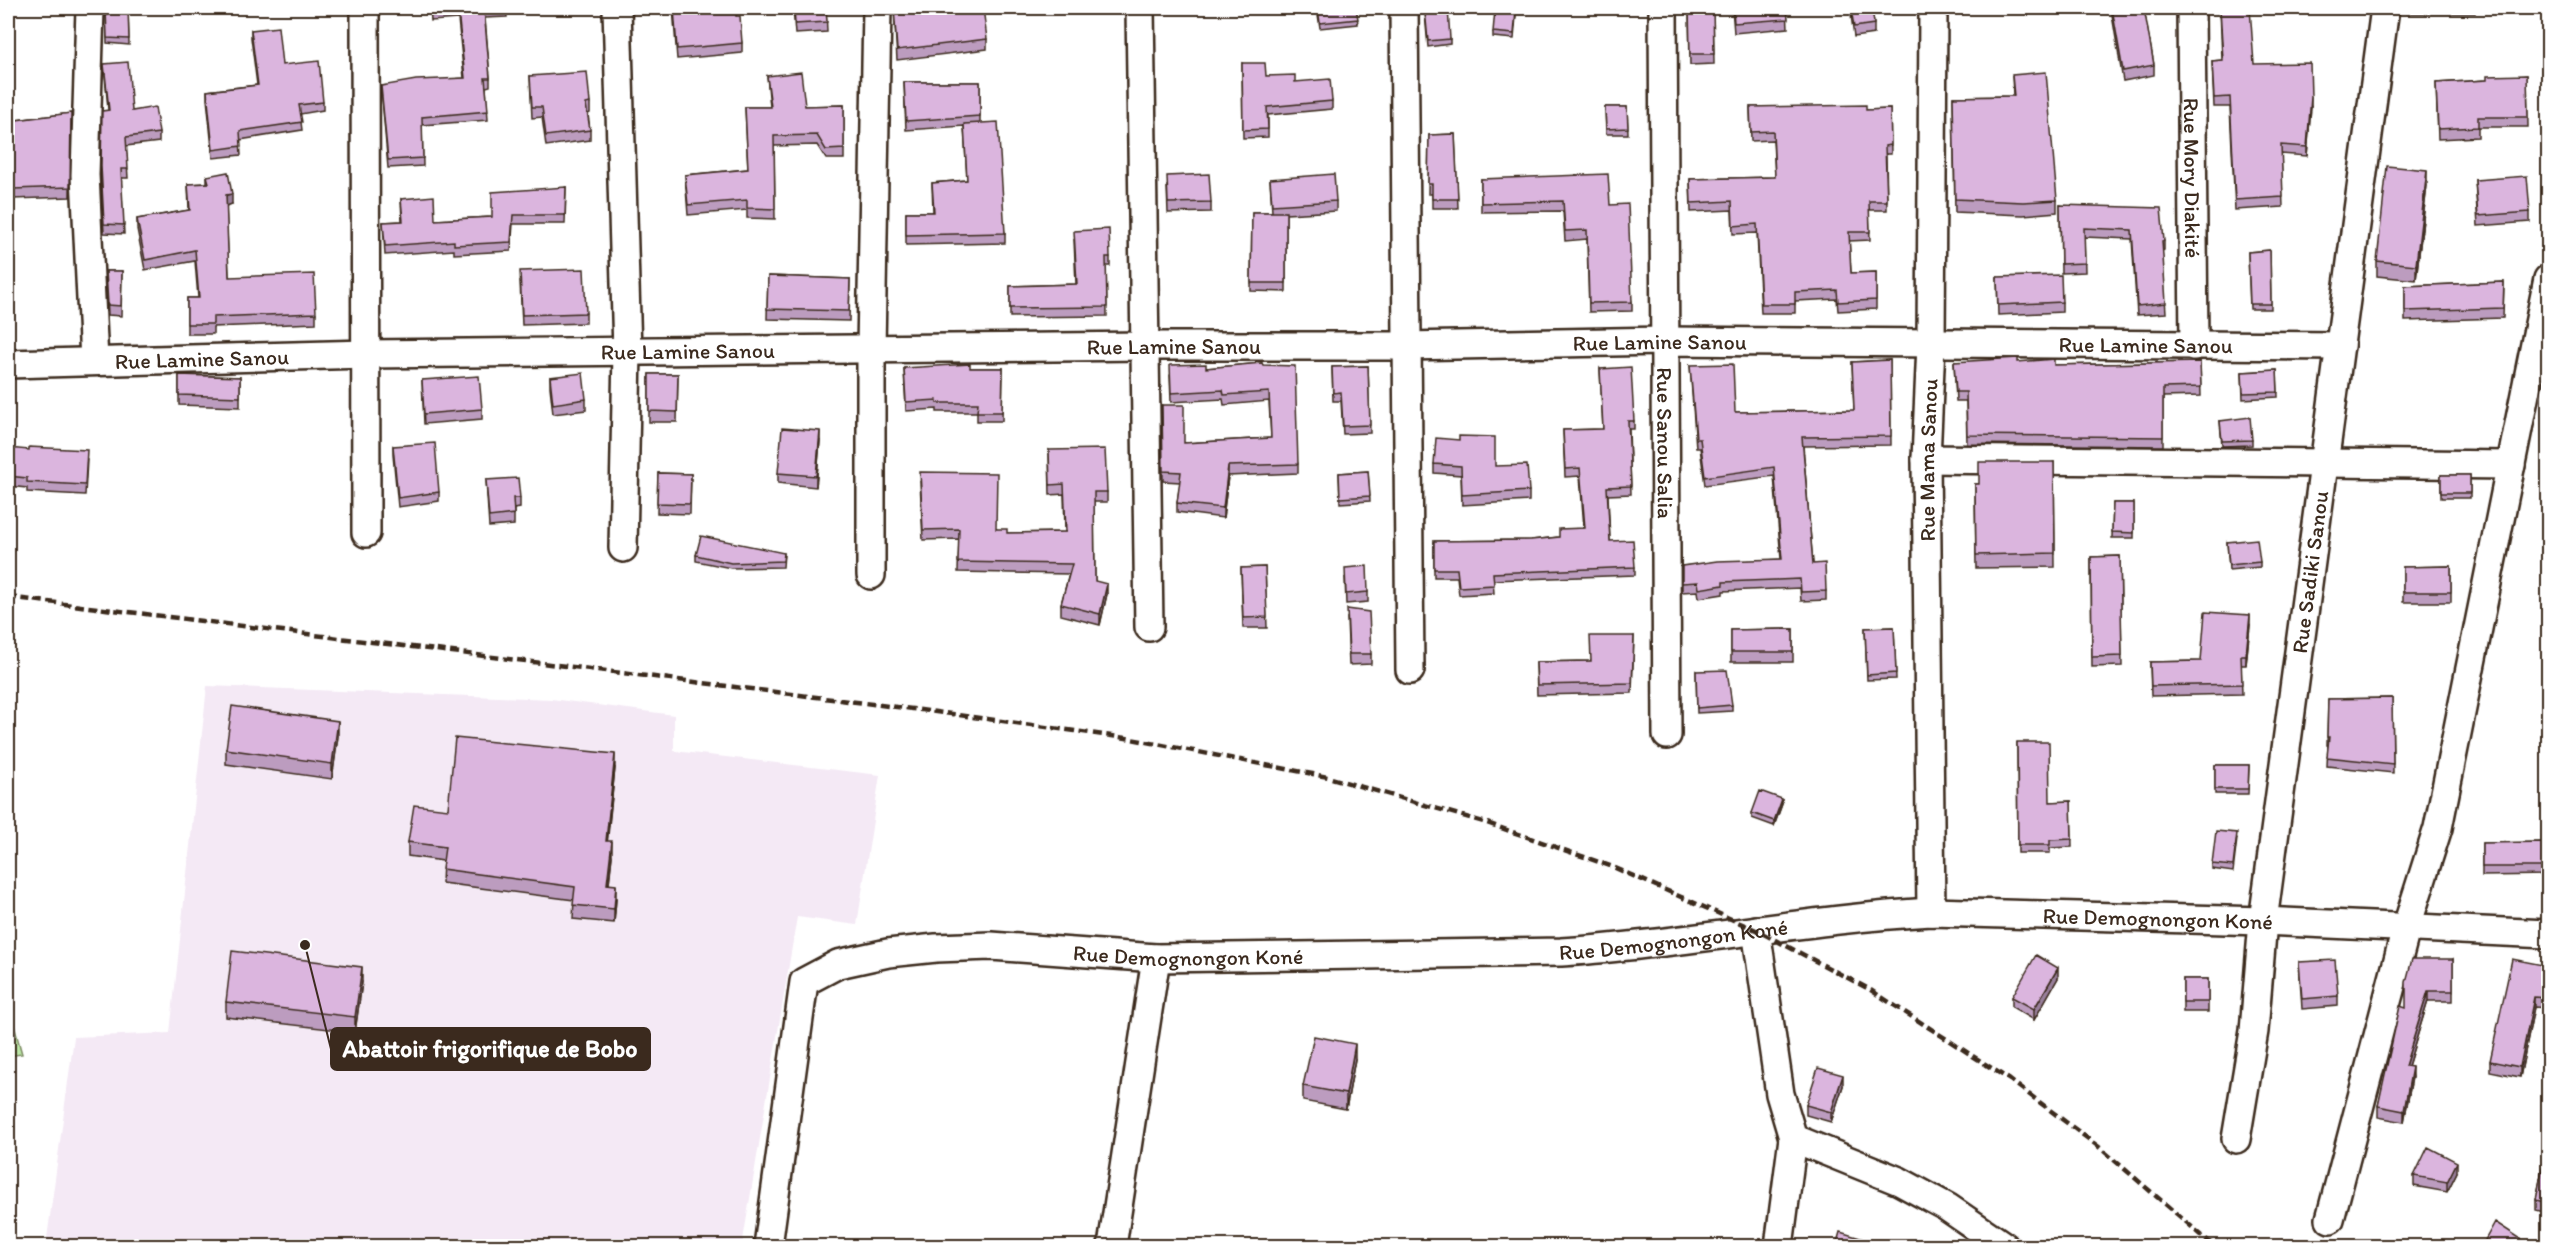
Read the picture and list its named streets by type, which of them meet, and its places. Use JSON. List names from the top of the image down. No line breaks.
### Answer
{"streets":{"street":["Rue Mory Diakité","Rue Lamine Sanou","Rue Sanou Salia","Rue Mama Sanou","Rue Sadiki Sanou","Rue Demognongon Koné"]},"crossings":[["Rue Mory Diakité","Rue Lamine Sanou"],["Rue Lamine Sanou","Rue Sanou Salia"],["Rue Lamine Sanou","Rue Mama Sanou"],["Rue Lamine Sanou","Rue Sadiki Sanou"],["Rue Mama Sanou","Rue Demognongon Koné"],["Rue Sadiki Sanou","Rue Demognongon Koné"]],"places":["Abattoir frigorifique de Bobo"]}
